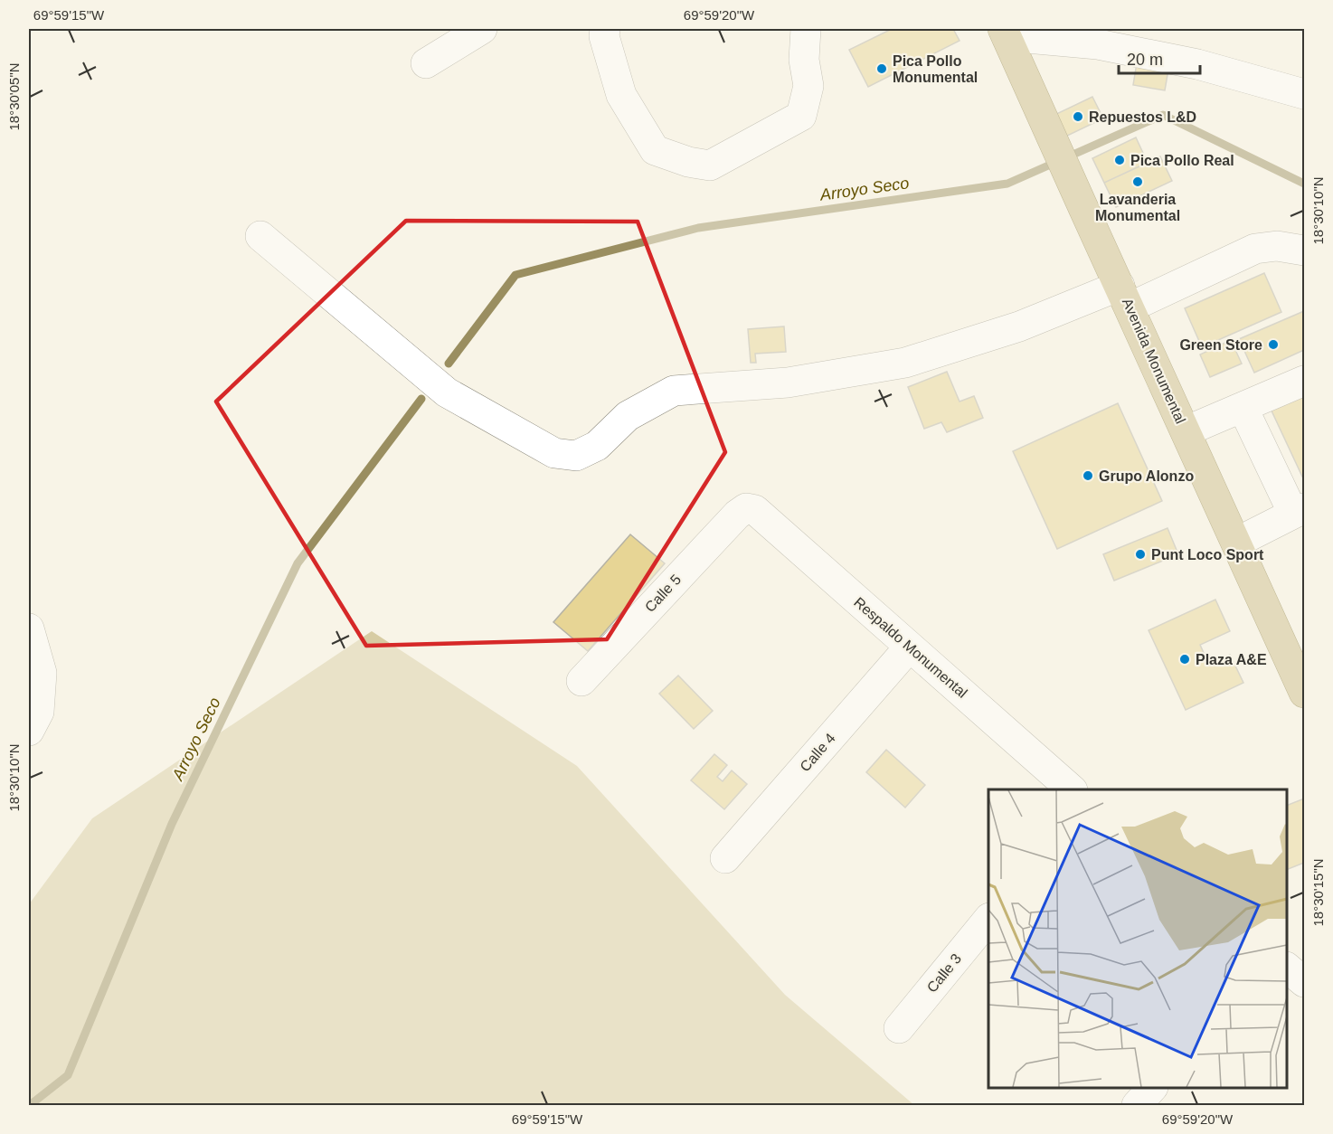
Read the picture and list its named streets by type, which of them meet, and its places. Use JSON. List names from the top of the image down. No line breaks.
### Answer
{"streets":{"main road":["Avenida Monumental"],"street":["Calle 5","Respaldo Monumental","Calle 4","Calle 3"]},"crossings":[["Calle 5","Respaldo Monumental"],["Respaldo Monumental","Calle 4"]],"water":["Arroyo Seco"],"places":["Pica Pollo Monumental","Repuestos L&D","Pica Pollo Real","Lavanderia Monumental","Green Store","Grupo Alonzo","Punt Loco Sport","Plaza A&E"],"scale_bar":"20 m","coordinates":["69°59'15\"W","69°59'20\"W","18°30'05\"N","18°30'10\"N","18°30'15\"N"]}
